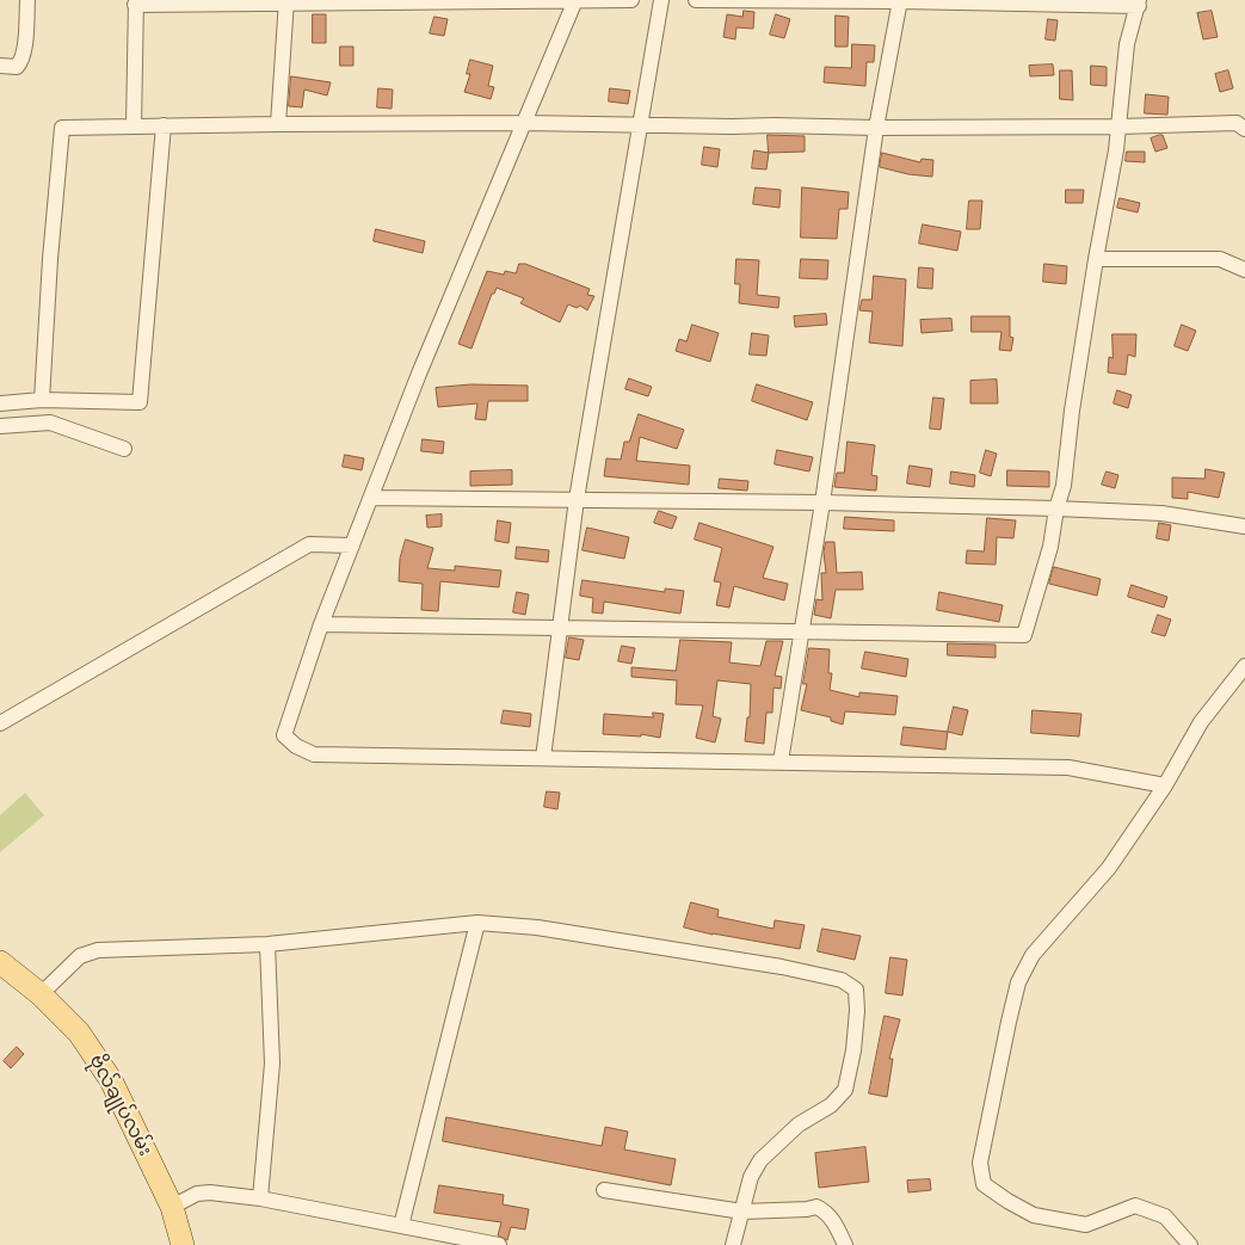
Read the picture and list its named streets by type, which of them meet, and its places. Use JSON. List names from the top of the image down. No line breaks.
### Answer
{"streets":{"main road":["ဗိုလ်ချုပ်လမ်း"]}}
